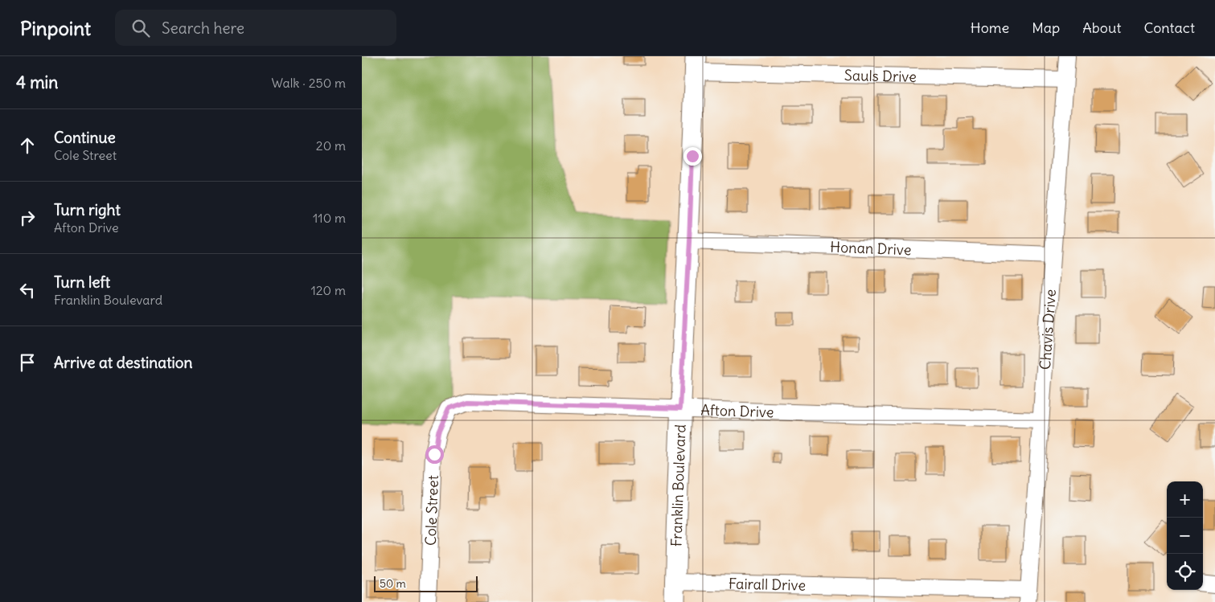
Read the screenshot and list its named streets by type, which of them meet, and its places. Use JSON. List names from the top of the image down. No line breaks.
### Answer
{"streets":{"street":["Sauls Drive","Honan Drive","Chavis Drive","Afton Drive","Franklin Boulevard","Cole Street","Fairall Drive"]},"crossings":[["Sauls Drive","Chavis Drive"],["Sauls Drive","Franklin Boulevard"],["Honan Drive","Chavis Drive"],["Honan Drive","Franklin Boulevard"],["Chavis Drive","Afton Drive"],["Chavis Drive","Fairall Drive"],["Afton Drive","Franklin Boulevard"],["Afton Drive","Cole Street"],["Franklin Boulevard","Fairall Drive"]],"scale_bar":"50 m","page":{"header":"Pinpoint","search":"Search here","nav":["Home","Map","About","Contact"],"heading":["4 min","Walk · 250 m"],"list":[["Continue","Cole Street","20 m"],["Turn right","Afton Drive","110 m"],["Turn left","Franklin Boulevard","120 m"],"Arrive at destination"],"map_buttons":["+","−"],"scale":"50 m"}}
